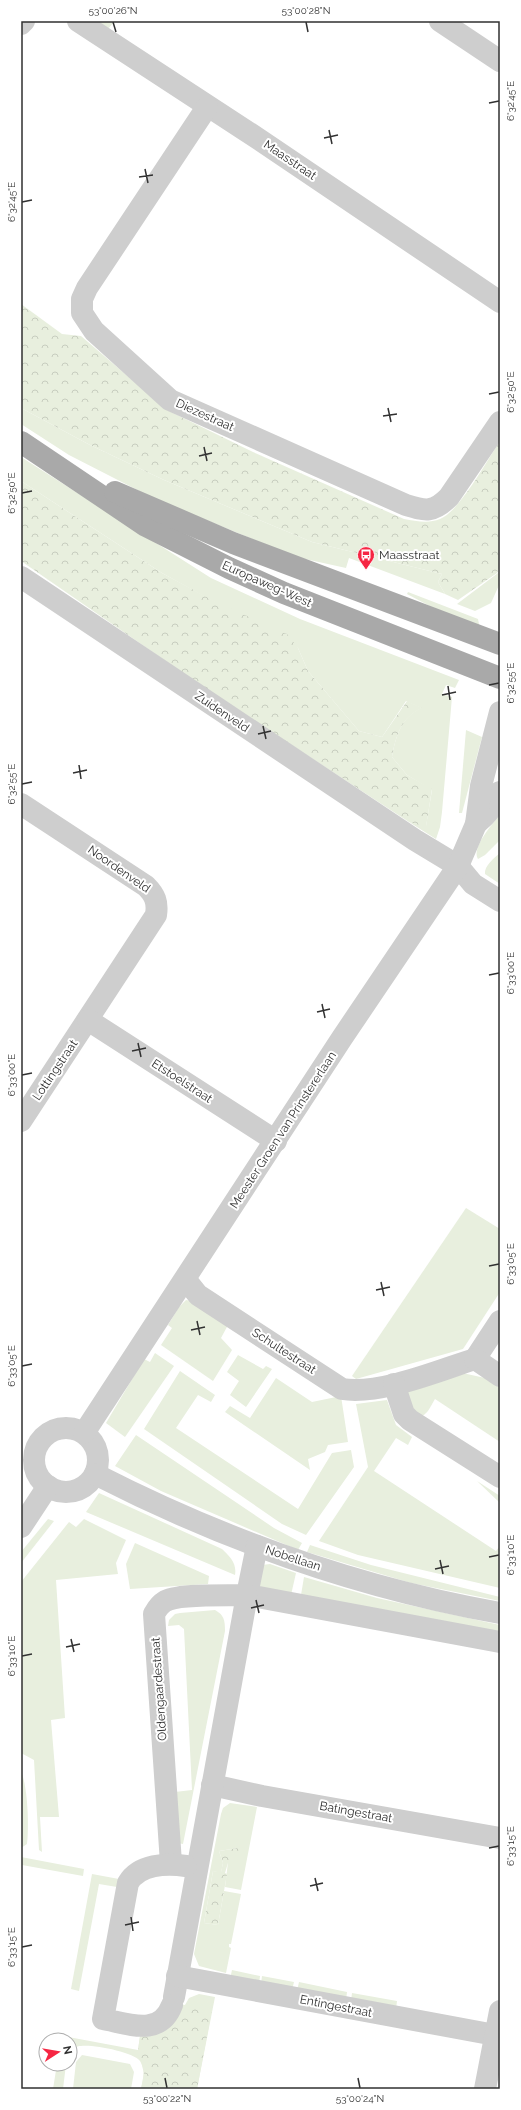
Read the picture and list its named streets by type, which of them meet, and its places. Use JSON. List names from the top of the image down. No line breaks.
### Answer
{"streets":{"main road":["Europaweg-West"],"street":["Maasstraat","Diezestraat","Zuidenveld","Noordenveld","Lottingstraat","Etstoelstraat","Meester Groen van Prinstererlaan","Schultestraat","Nobellaan","Oldengaardestraat","Batingestraat","Entingestraat"]},"crossings":[["Maasstraat","Diezestraat"],["Zuidenveld","Meester Groen van Prinstererlaan"],["Noordenveld","Lottingstraat"],["Noordenveld","Etstoelstraat"],["Lottingstraat","Etstoelstraat"],["Etstoelstraat","Meester Groen van Prinstererlaan"],["Meester Groen van Prinstererlaan","Schultestraat"],["Meester Groen van Prinstererlaan","Nobellaan"]],"places":{"bus stop":["Maasstraat"]},"north":"right","coordinates":["53°00'26\"N","53°00'28\"N","6°32'45\"E","6°32'50\"E","6°32'55\"E","6°33'00\"E","6°33'05\"E","6°33'10\"E","6°33'15\"E","53°00'22\"N","53°00'24\"N"]}
